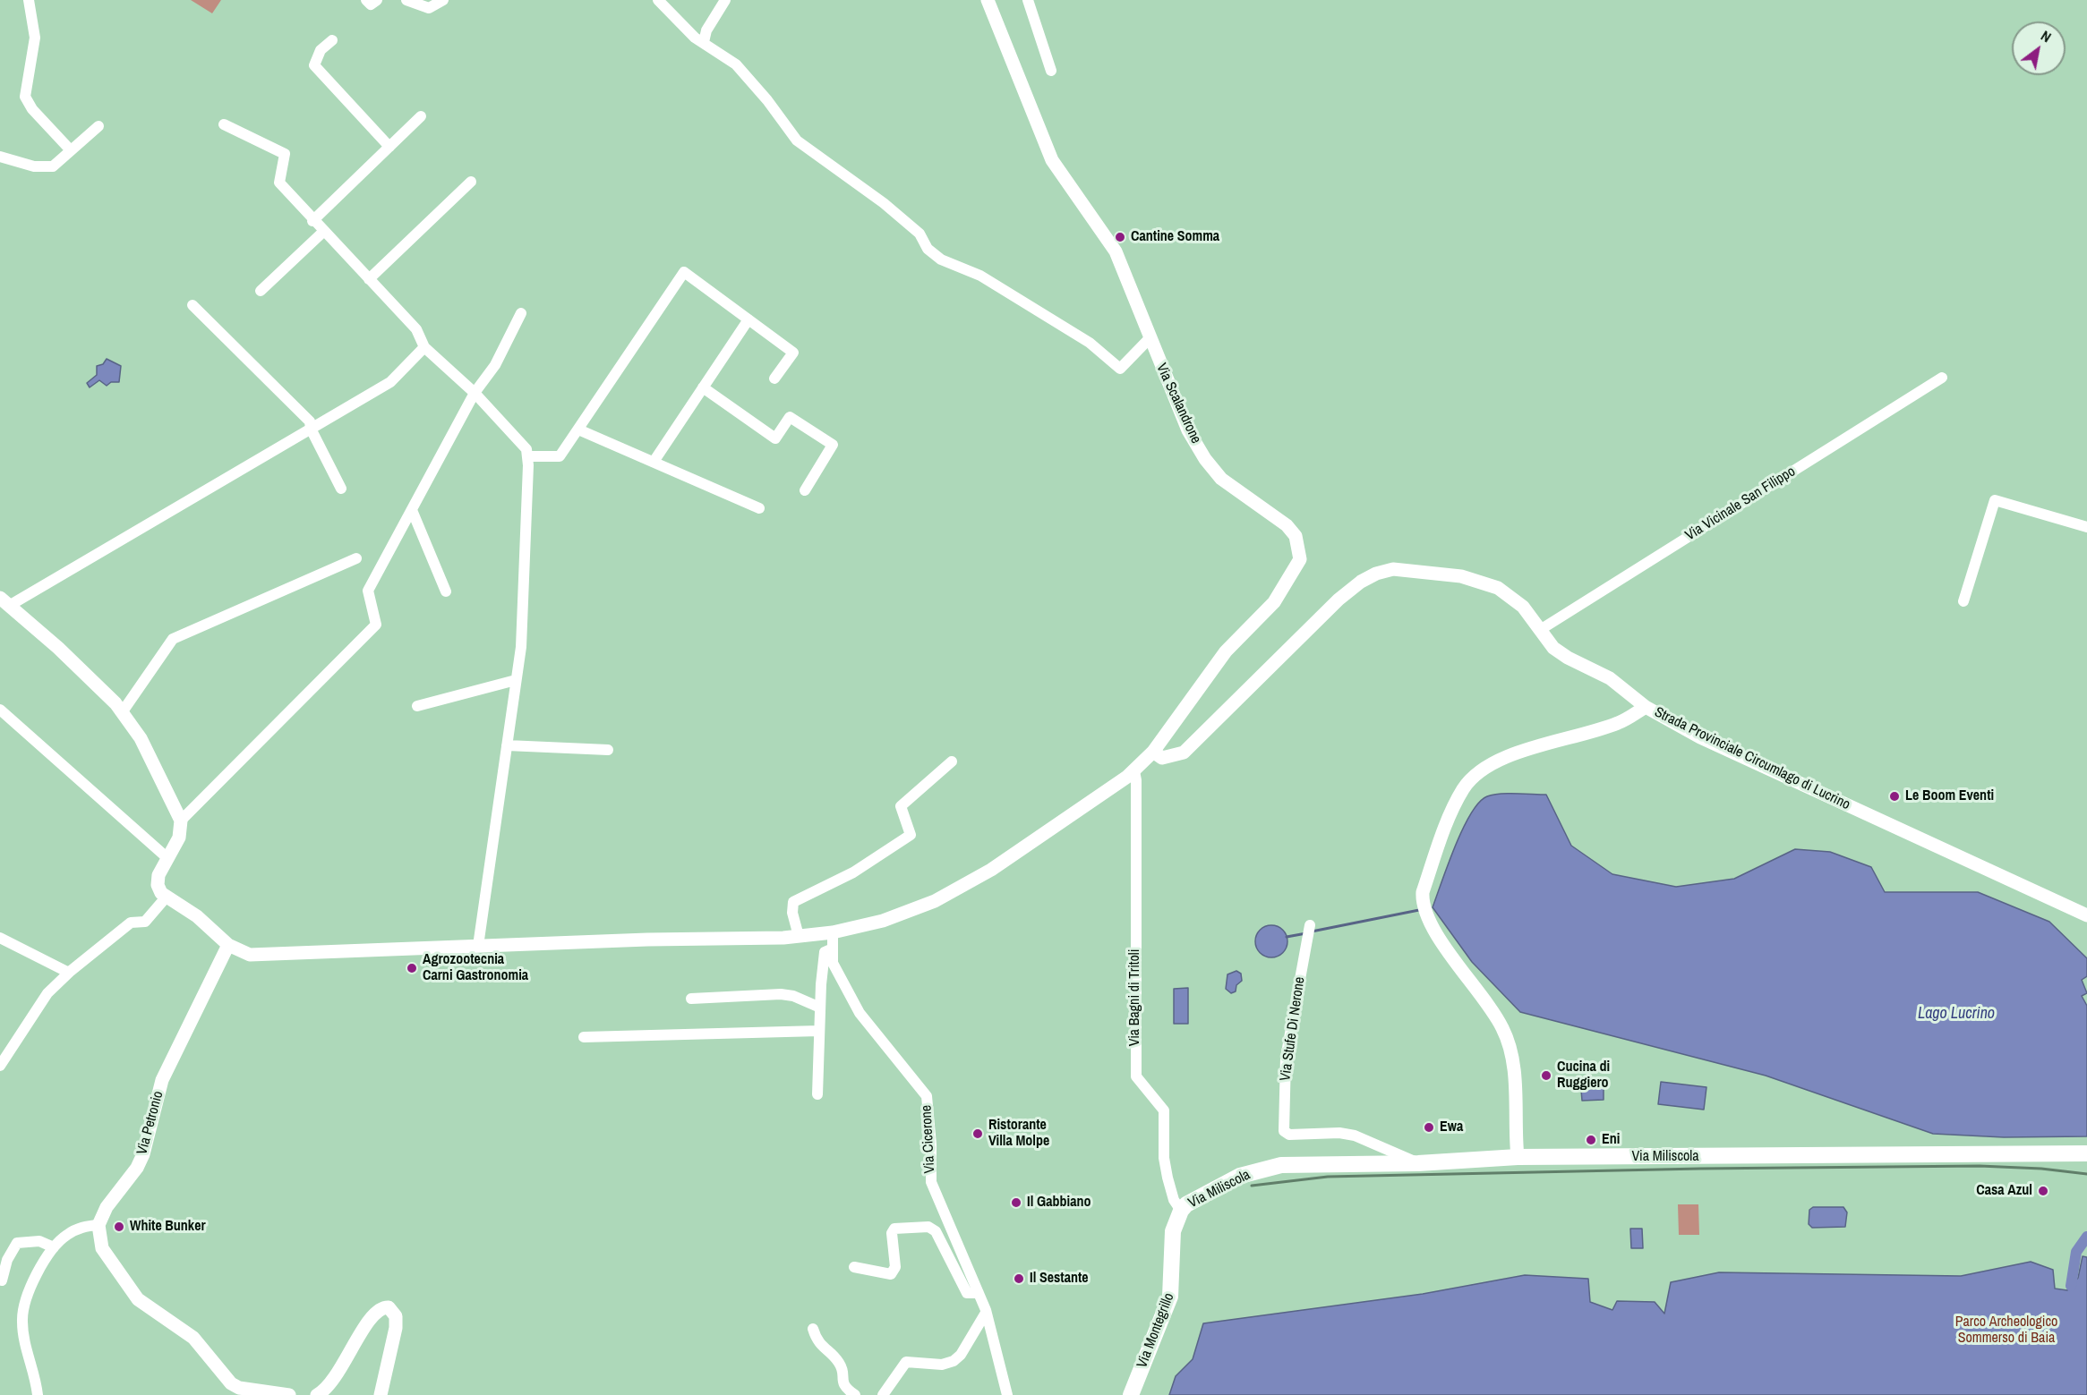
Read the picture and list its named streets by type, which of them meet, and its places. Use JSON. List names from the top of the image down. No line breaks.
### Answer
{"streets":{"main road":["Via Miliscola","Via Montegrillo"],"street":["Via Scalandrone","Via Vicinale San Filippo","Strada Provinciale Circumlago di Lucrino","Via Bagni di Tritoli","Via Stufe Di Nerone","Via Petronio","Via Cicerone"]},"crossings":[["Strada Provinciale Circumlago di Lucrino","Via Miliscola"],["Via Bagni di Tritoli","Via Miliscola"],["Via Stufe Di Nerone","Via Miliscola"],["Via Miliscola","Via Montegrillo"]],"water":["Lago Lucrino"],"parks":["Parco Archeologico Sommerso di Baia"],"places":["Cantine Somma","Le Boom Eventi","Agrozootecnia Carni Gastronomia","Cucina di Ruggiero","Ewa","Ristorante Villa Molpe","Eni","Casa Azul","Il Gabbiano","White Bunker","Il Sestante"],"north":"top right"}
